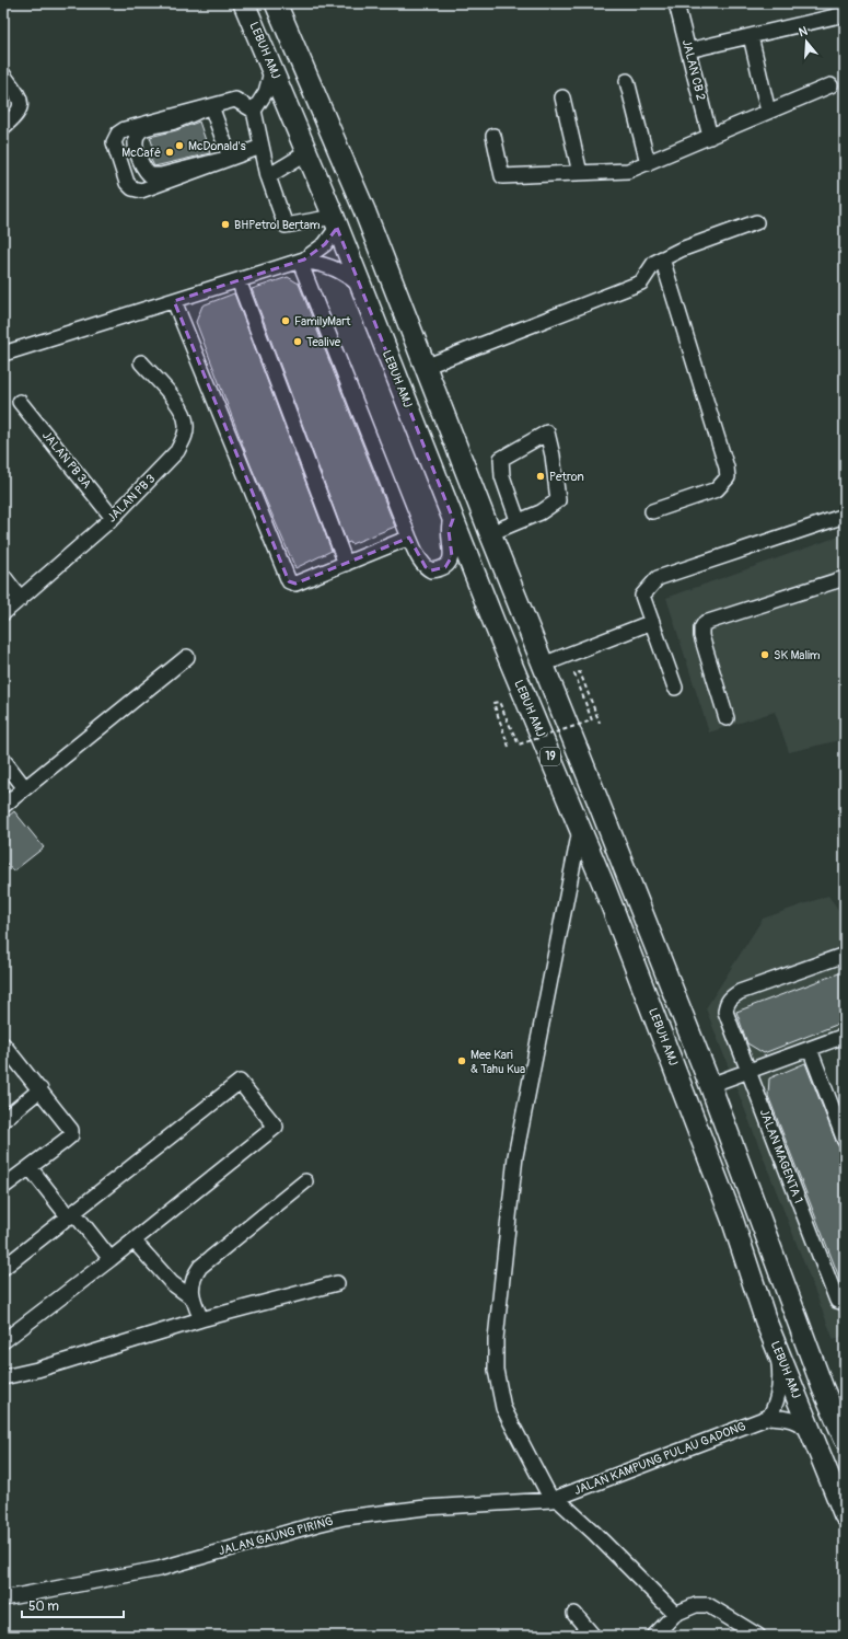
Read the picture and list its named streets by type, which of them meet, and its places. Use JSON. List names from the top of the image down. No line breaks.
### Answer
{"streets":{"highway":["LEBUH AMJ","19"],"street":["JALAN CB 2","JALAN PB 3A","JALAN PB 3","JALAN MAGENTA 1","JALAN KAMPUNG PULAU GADONG","JALAN GAUNG PIRING"]},"crossings":[["JALAN PB 3A","JALAN PB 3"],["JALAN KAMPUNG PULAU GADONG","JALAN GAUNG PIRING"]],"places":["McDonald's","McCafé","BHPetrol Bertam","FamilyMart","Tealive","Petron","SK Malim","Mee Kari & Tahu Kua"],"scale_bar":"50 m","north":"top"}
